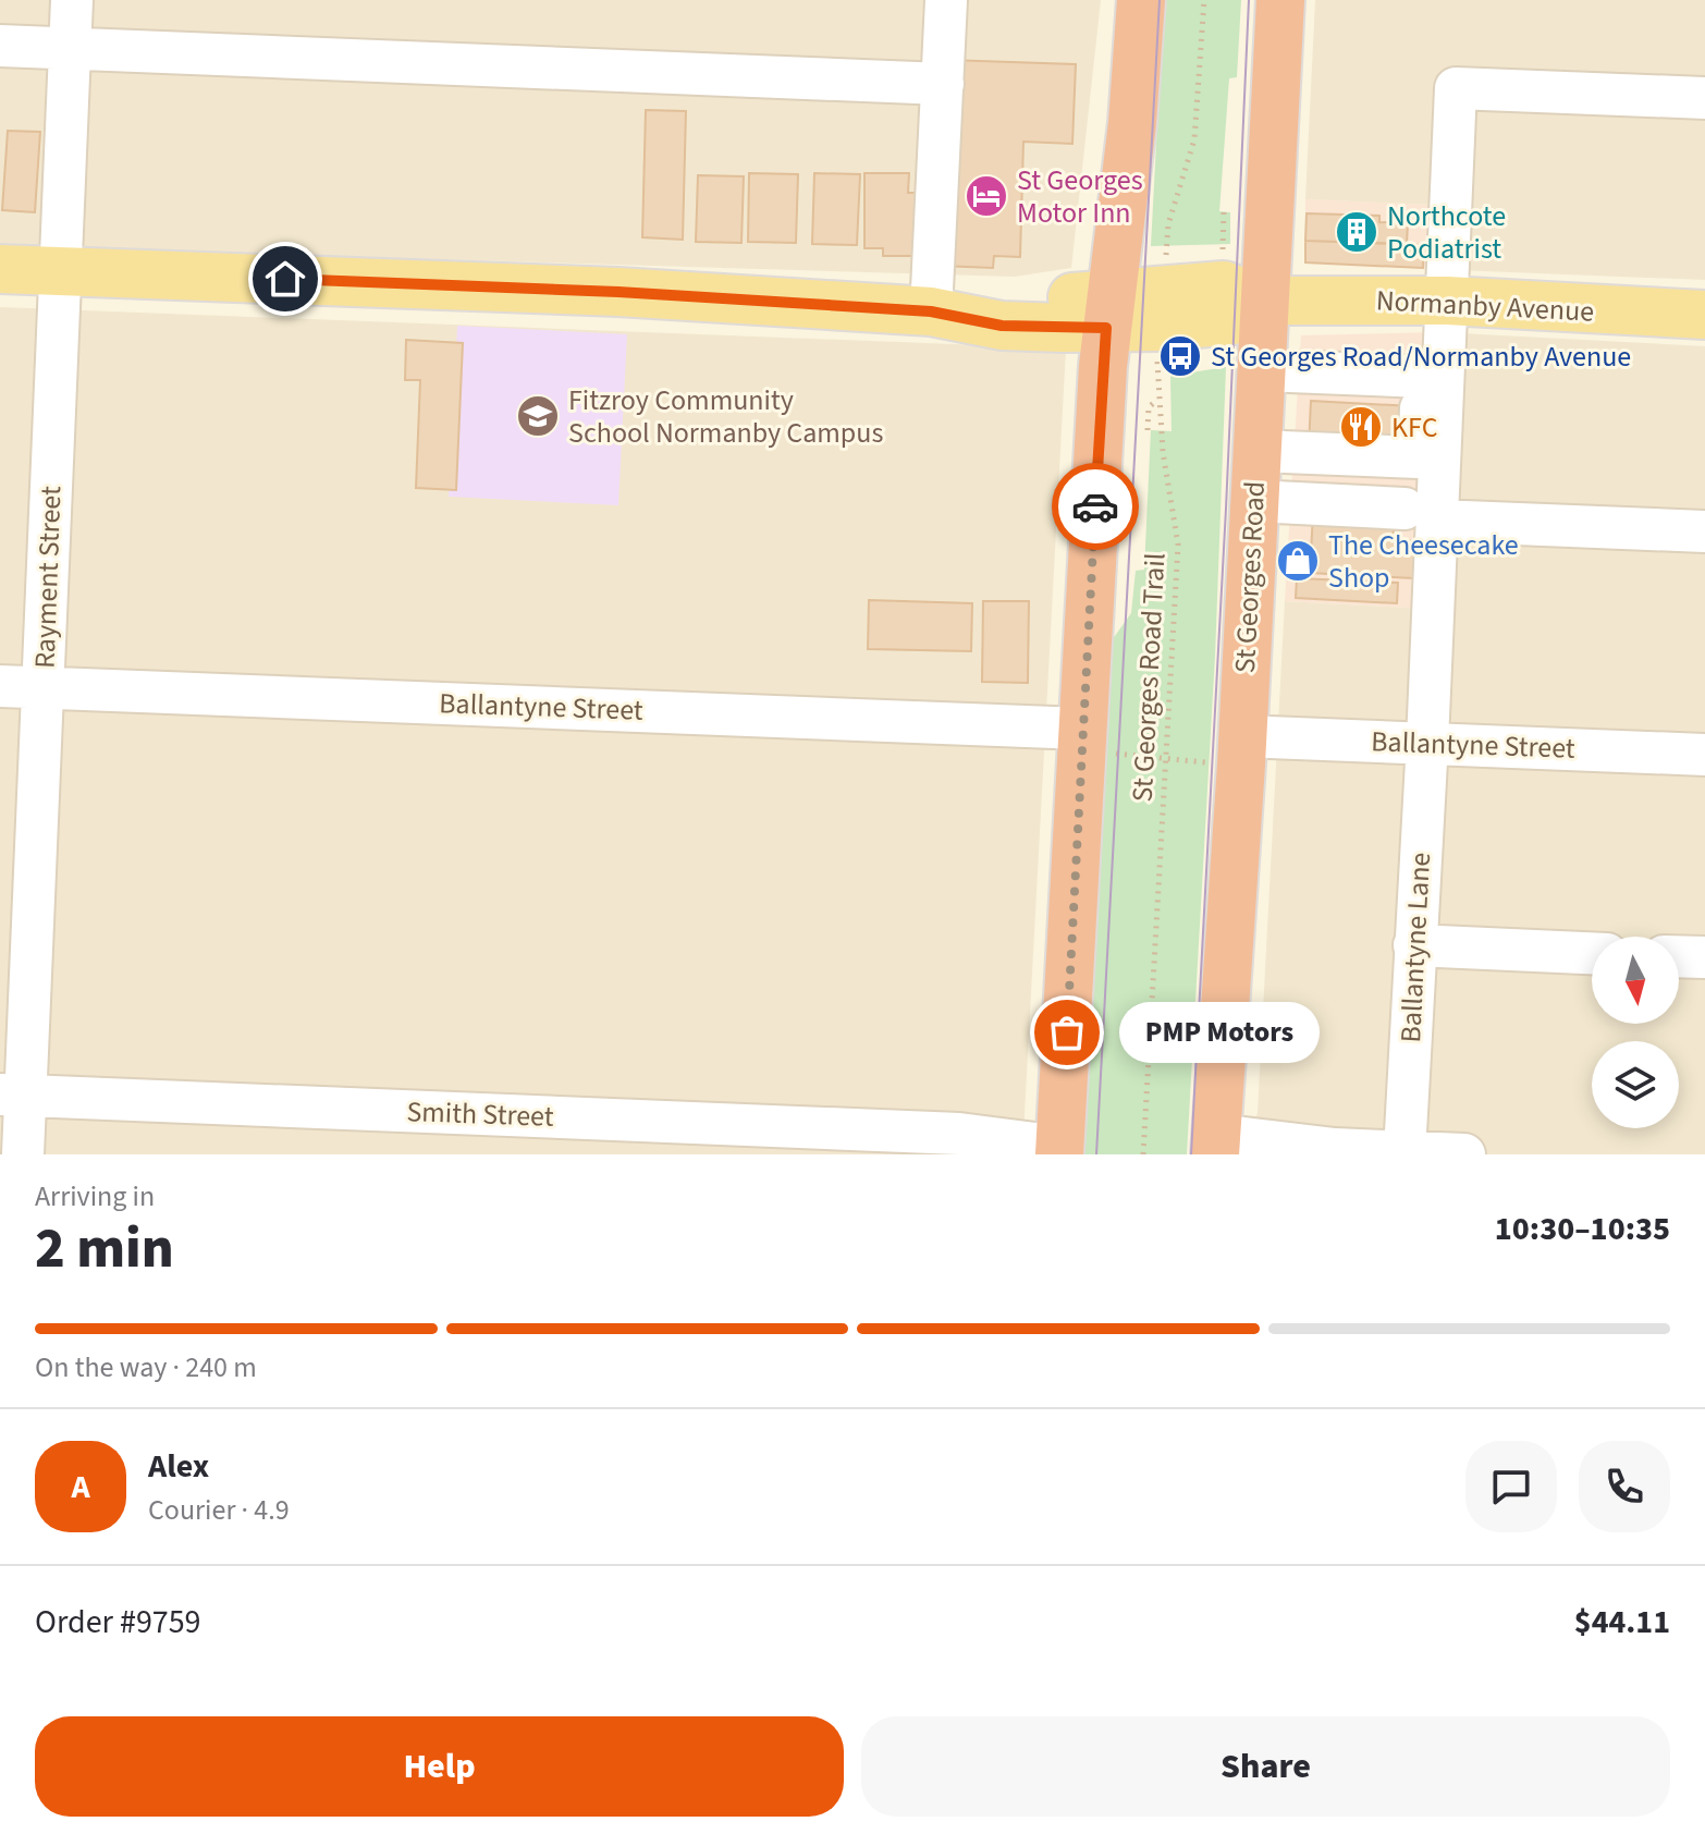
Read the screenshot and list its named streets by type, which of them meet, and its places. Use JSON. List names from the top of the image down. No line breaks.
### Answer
{"streets":{"highway":["St Georges Road"],"main road":["Normanby Avenue"],"street":["Rayment Street","Ballantyne Street","Ballantyne Lane","Smith Street"],"path":["St Georges Road Trail"]},"crossings":[["Normanby Avenue","Rayment Street"],["Normanby Avenue","St Georges Road"],["Normanby Avenue","St Georges Road Trail"],["Normanby Avenue","Ballantyne Lane"],["Rayment Street","Ballantyne Street"],["Rayment Street","Smith Street"],["St Georges Road","Ballantyne Street"],["Ballantyne Street","Ballantyne Lane"]],"places":{"hotel":["St Georges Motor Inn"],"building":["Northcote Podiatrist"],"bus stop":["St Georges Road/Normanby Avenue"],"school or university":["Fitzroy Community School Normanby Campus"],"restaurant":["KFC"],"shop":["The Cheesecake Shop"],"other":["PMP Motors"]},"north":"bottom","page":{"bubble":"PMP Motors","heading":["2 min","Arriving in","10:30–10:35"],"panel":["Alex","Courier · 4.9","Order #9759","$44.11"],"bar":"On the way · 240 m","round":"A","buttons":["Help","Share"]}}
